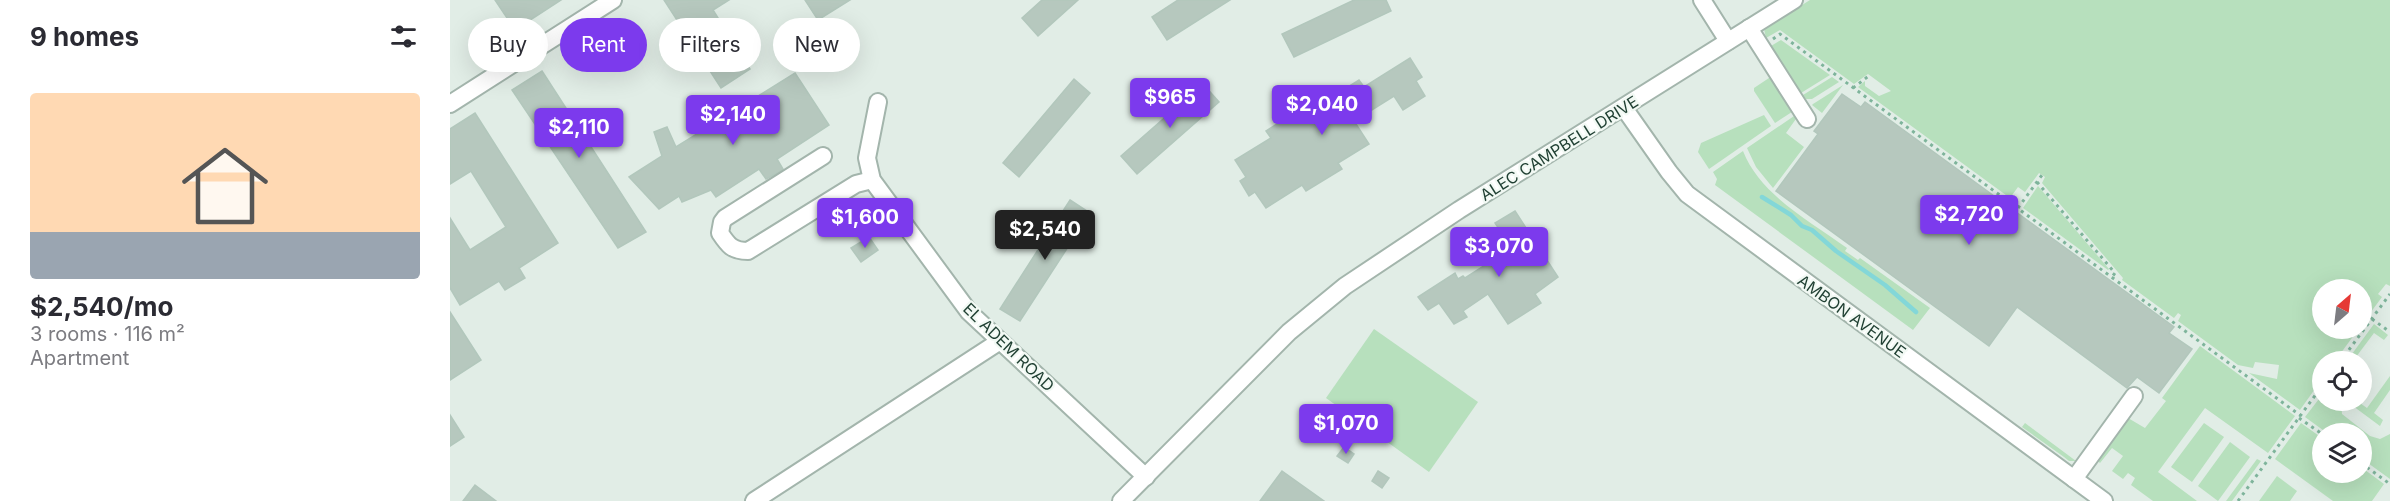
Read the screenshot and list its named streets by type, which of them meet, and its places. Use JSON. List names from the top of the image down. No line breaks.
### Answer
{"streets":{"street":["ALEC CAMPBELL DRIVE","AMBON AVENUE","EL ADEM ROAD"]},"crossings":[["ALEC CAMPBELL DRIVE","AMBON AVENUE"],["ALEC CAMPBELL DRIVE","EL ADEM ROAD"]],"north":"top right","page":{"heading":"9 homes","chip":["Buy","Rent","Filters","New"],"list":[{"name":"$2,540/mo","note":"3 rooms · 116 m² · Apartment"}],"price":["$965","$2,040","$2,140","$2,110","$2,720","$1,600","$2,540","$3,070","$1,070"]}}
